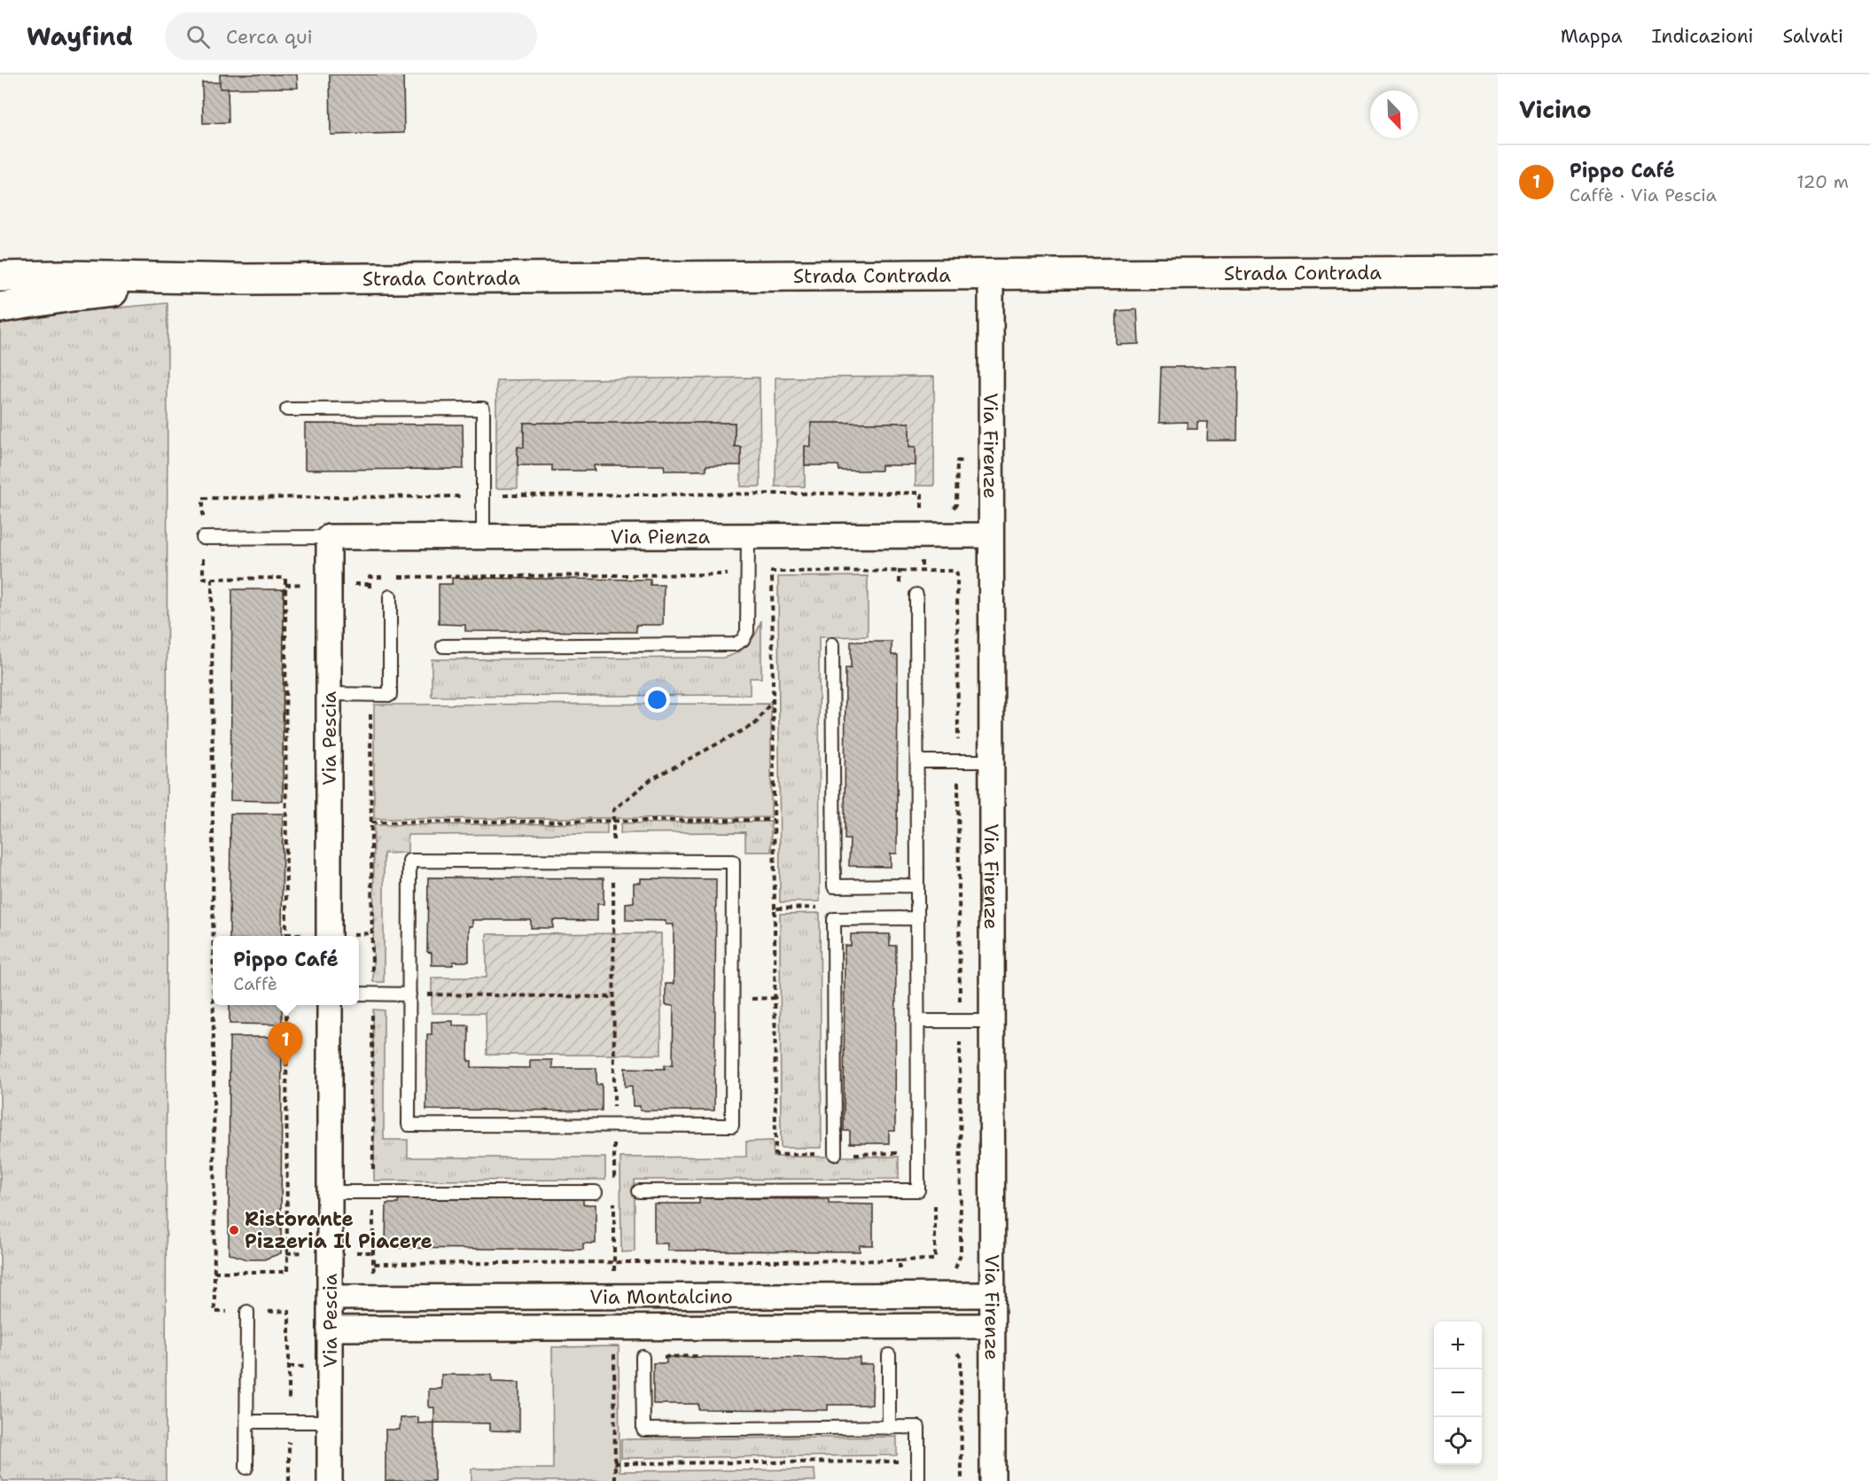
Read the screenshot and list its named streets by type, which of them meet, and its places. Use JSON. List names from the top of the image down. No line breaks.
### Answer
{"streets":{"street":["Strada Contrada","Via Firenze","Via Pienza","Via Pescia","Via Montalcino"]},"crossings":[["Strada Contrada","Via Firenze"],["Via Firenze","Via Pienza"],["Via Firenze","Via Montalcino"],["Via Pienza","Via Pescia"],["Via Pescia","Via Montalcino"]],"places":["Ristorante Pizzeria Il Piacere"],"north":"bottom right","page":{"header":"Wayfind","search":"Cerca qui","nav":["Mappa","Indicazioni","Salvati"],"heading":"Vicino","list":[{"mark":"1","name":"Pippo Café","note":"Caffè · Via Pescia","value":"120 m"}],"popup":["Pippo Café","Caffè"],"pins":"1","map_buttons":["+","−"]}}
